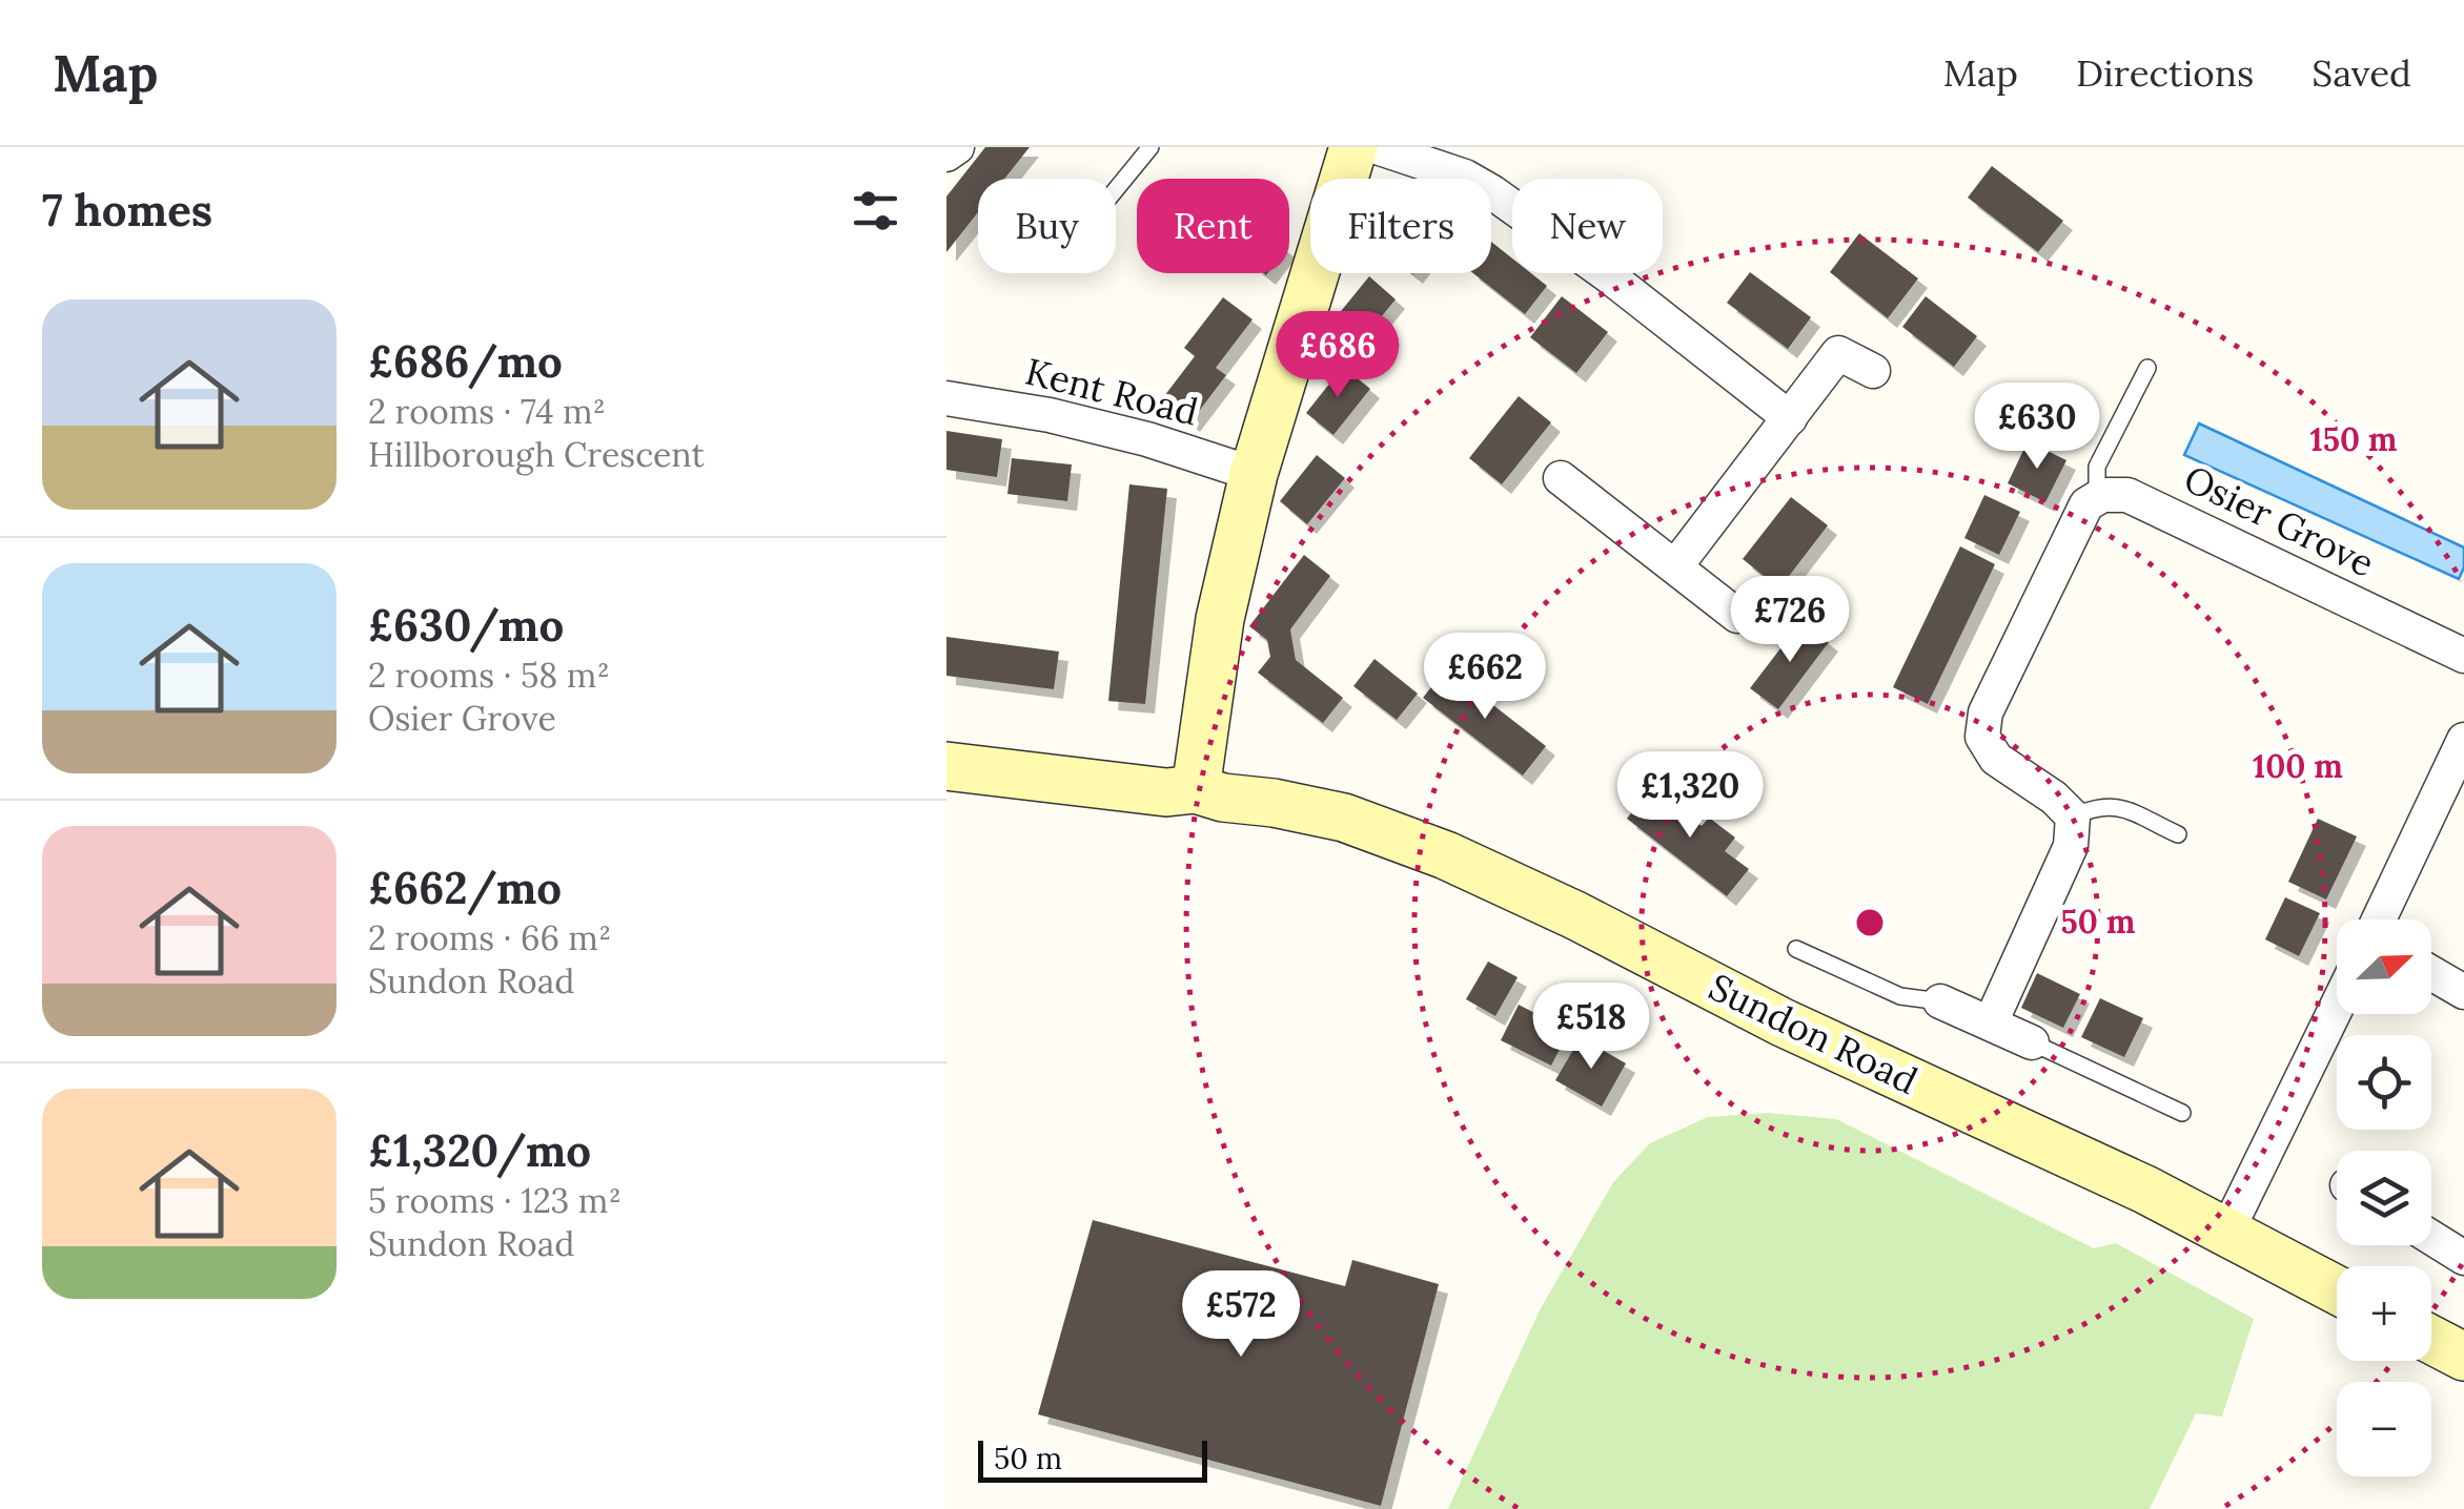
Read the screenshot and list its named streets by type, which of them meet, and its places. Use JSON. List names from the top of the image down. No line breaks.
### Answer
{"streets":{"street":["Kent Road","Osier Grove","Sundon Road"]},"scale_bar":"50 m","north":"top right","page":{"header":"Map","nav":["Map","Directions","Saved"],"heading":"7 homes","chip":["Buy","Rent","Filters","New"],"list":[{"name":"£686/mo","note":"2 rooms · 74 m² · Hillborough Crescent"},{"name":"£630/mo","note":"2 rooms · 58 m² · Osier Grove"},{"name":"£662/mo","note":"2 rooms · 66 m² · Sundon Road"},{"name":"£1,320/mo","note":"5 rooms · 123 m² · Sundon Road"}],"price":["£686","£630","£726","£662","£1,320","£518","£572"],"map_buttons":["+","−"],"scale":"50 m"},"rings":["150 m","100 m","50 m"]}
